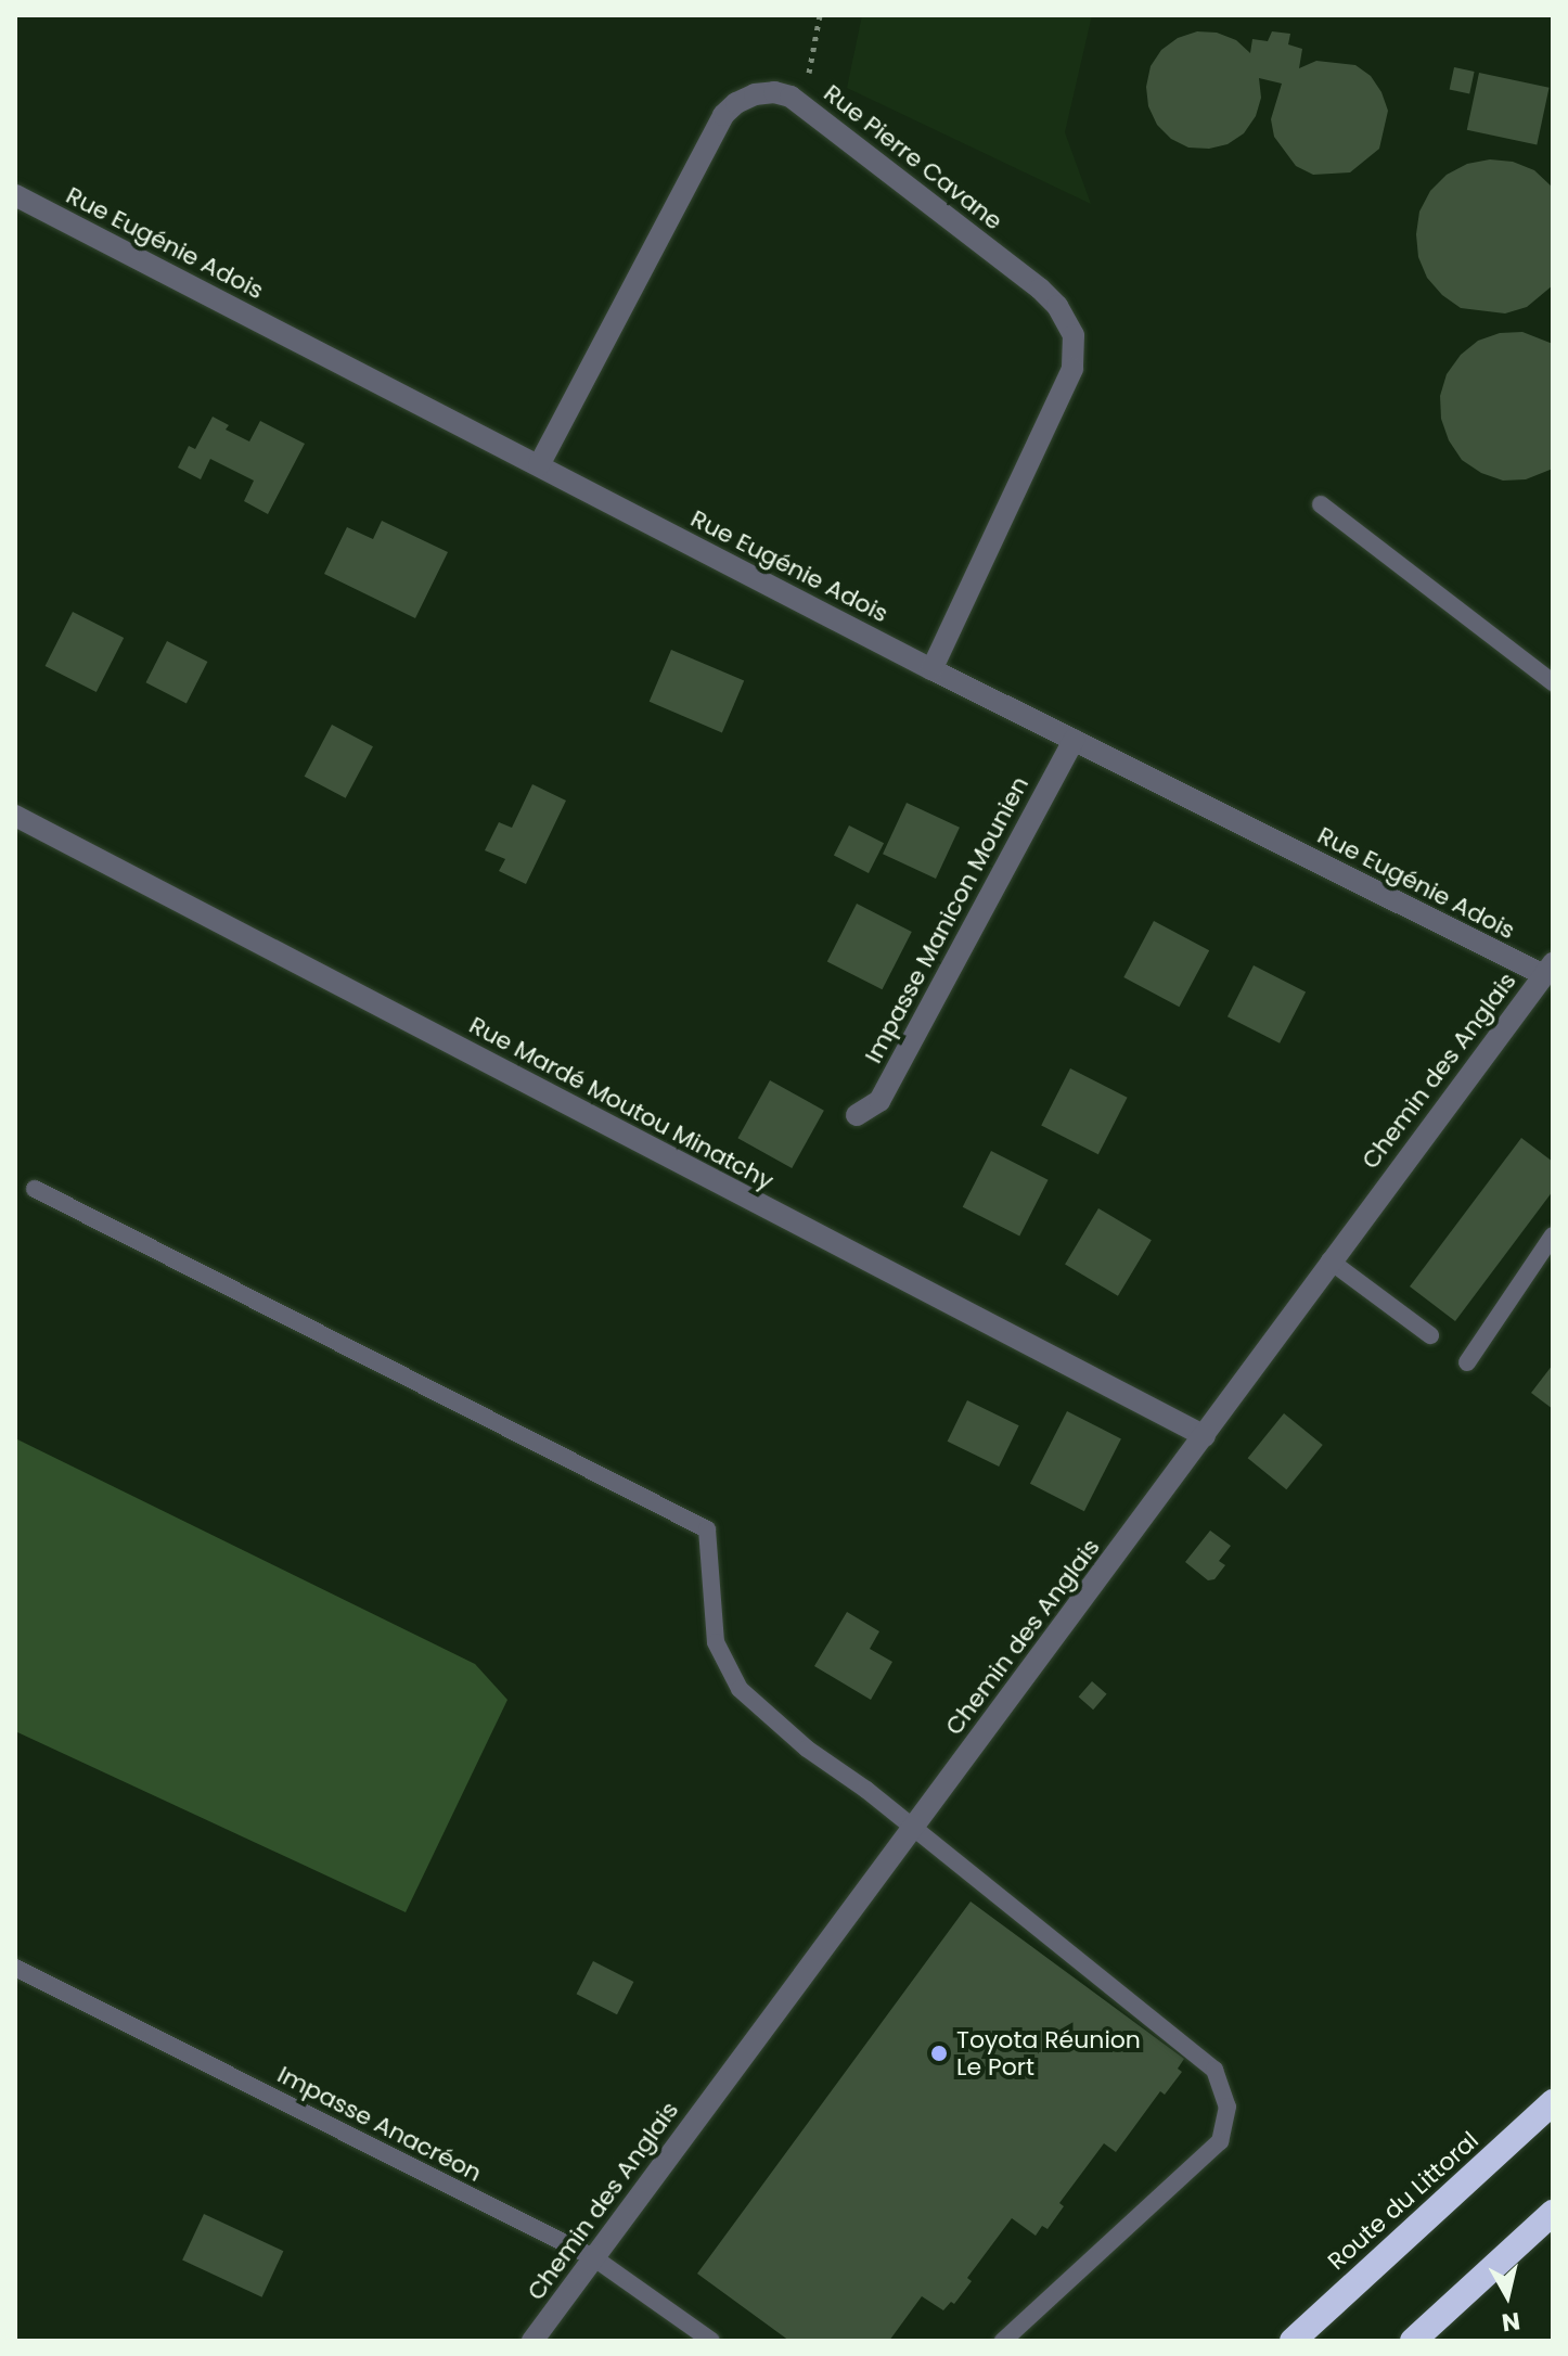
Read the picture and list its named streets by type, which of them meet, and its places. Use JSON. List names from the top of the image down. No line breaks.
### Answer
{"streets":{"highway":["Route du Littoral"],"street":["Rue Pierre Cavane","Rue Eugénie Adois","Impasse Manicon Mounien","Chemin des Anglais","Rue Mardé Moutou Minatchy"],"lane":["Impasse Anacréon"]},"crossings":[["Rue Pierre Cavane","Rue Eugénie Adois"],["Rue Eugénie Adois","Impasse Manicon Mounien"],["Rue Eugénie Adois","Chemin des Anglais"],["Chemin des Anglais","Rue Mardé Moutou Minatchy"],["Chemin des Anglais","Impasse Anacréon"]],"places":["Toyota Réunion Le Port"],"north":"bottom"}
